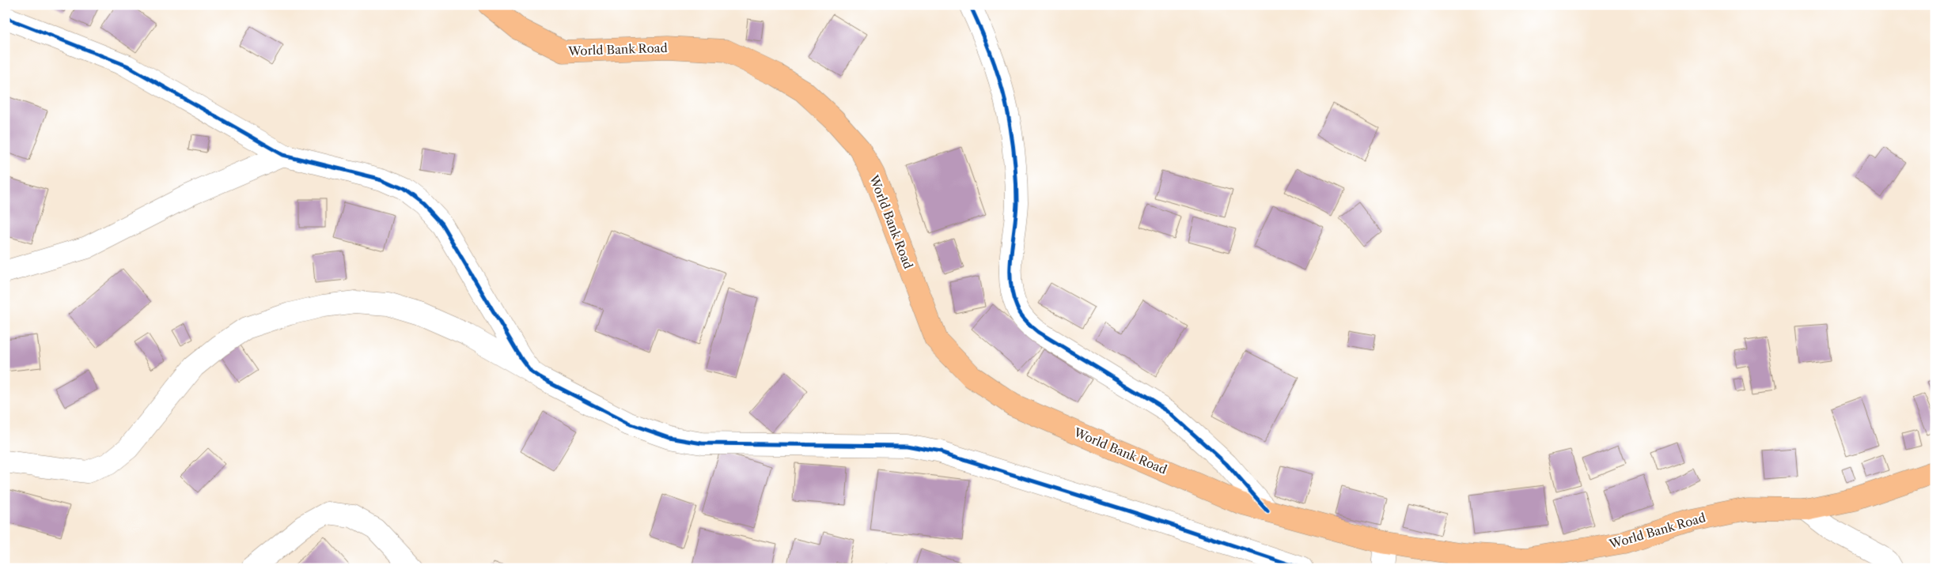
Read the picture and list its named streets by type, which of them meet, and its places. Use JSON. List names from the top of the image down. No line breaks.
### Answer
{"streets":{"main road":["World Bank Road"]}}
